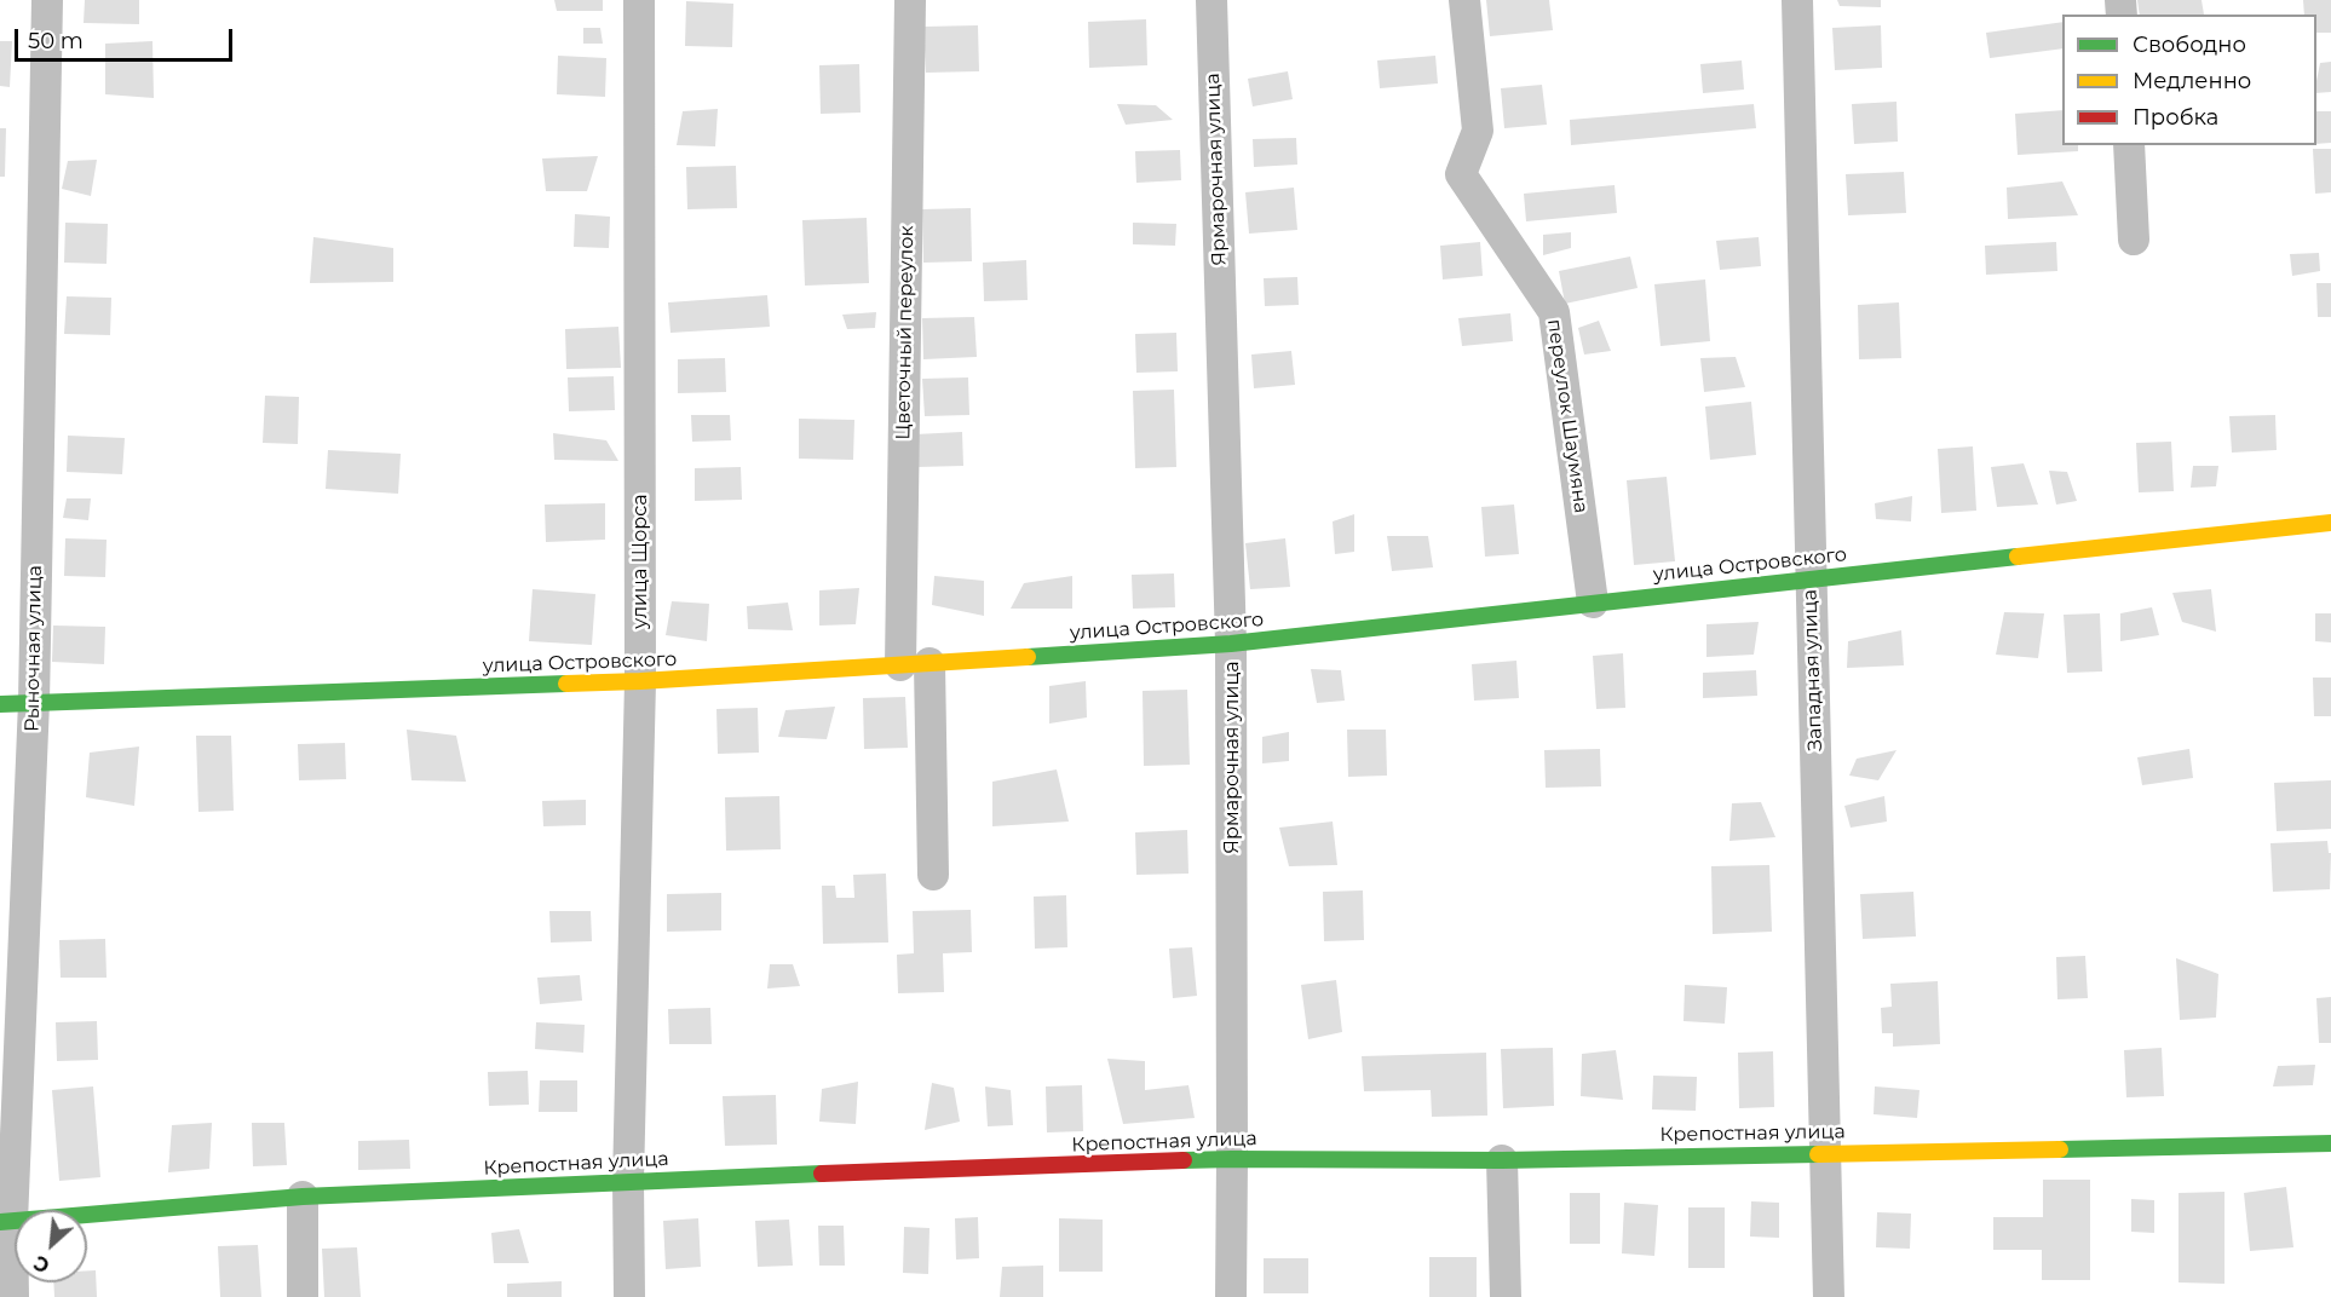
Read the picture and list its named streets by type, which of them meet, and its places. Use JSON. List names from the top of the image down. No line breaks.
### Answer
{"streets":{"street":["Ярмарочная улица","Цветочный переулок","переулок Шаумяна","улица Щорса","улица Островского","Рыночная улица","Западная улица","Крепостная улица"]},"crossings":[["Ярмарочная улица","улица Островского"],["Ярмарочная улица","Крепостная улица"],["Цветочный переулок","улица Островского"],["переулок Шаумяна","улица Островского"],["улица Щорса","улица Островского"],["улица Щорса","Крепостная улица"],["улица Островского","Рыночная улица"],["улица Островского","Западная улица"],["Рыночная улица","Крепостная улица"],["Западная улица","Крепостная улица"]],"legend":["Свободно","Медленно","Пробка"],"scale_bar":"50 m","north":"bottom left"}
